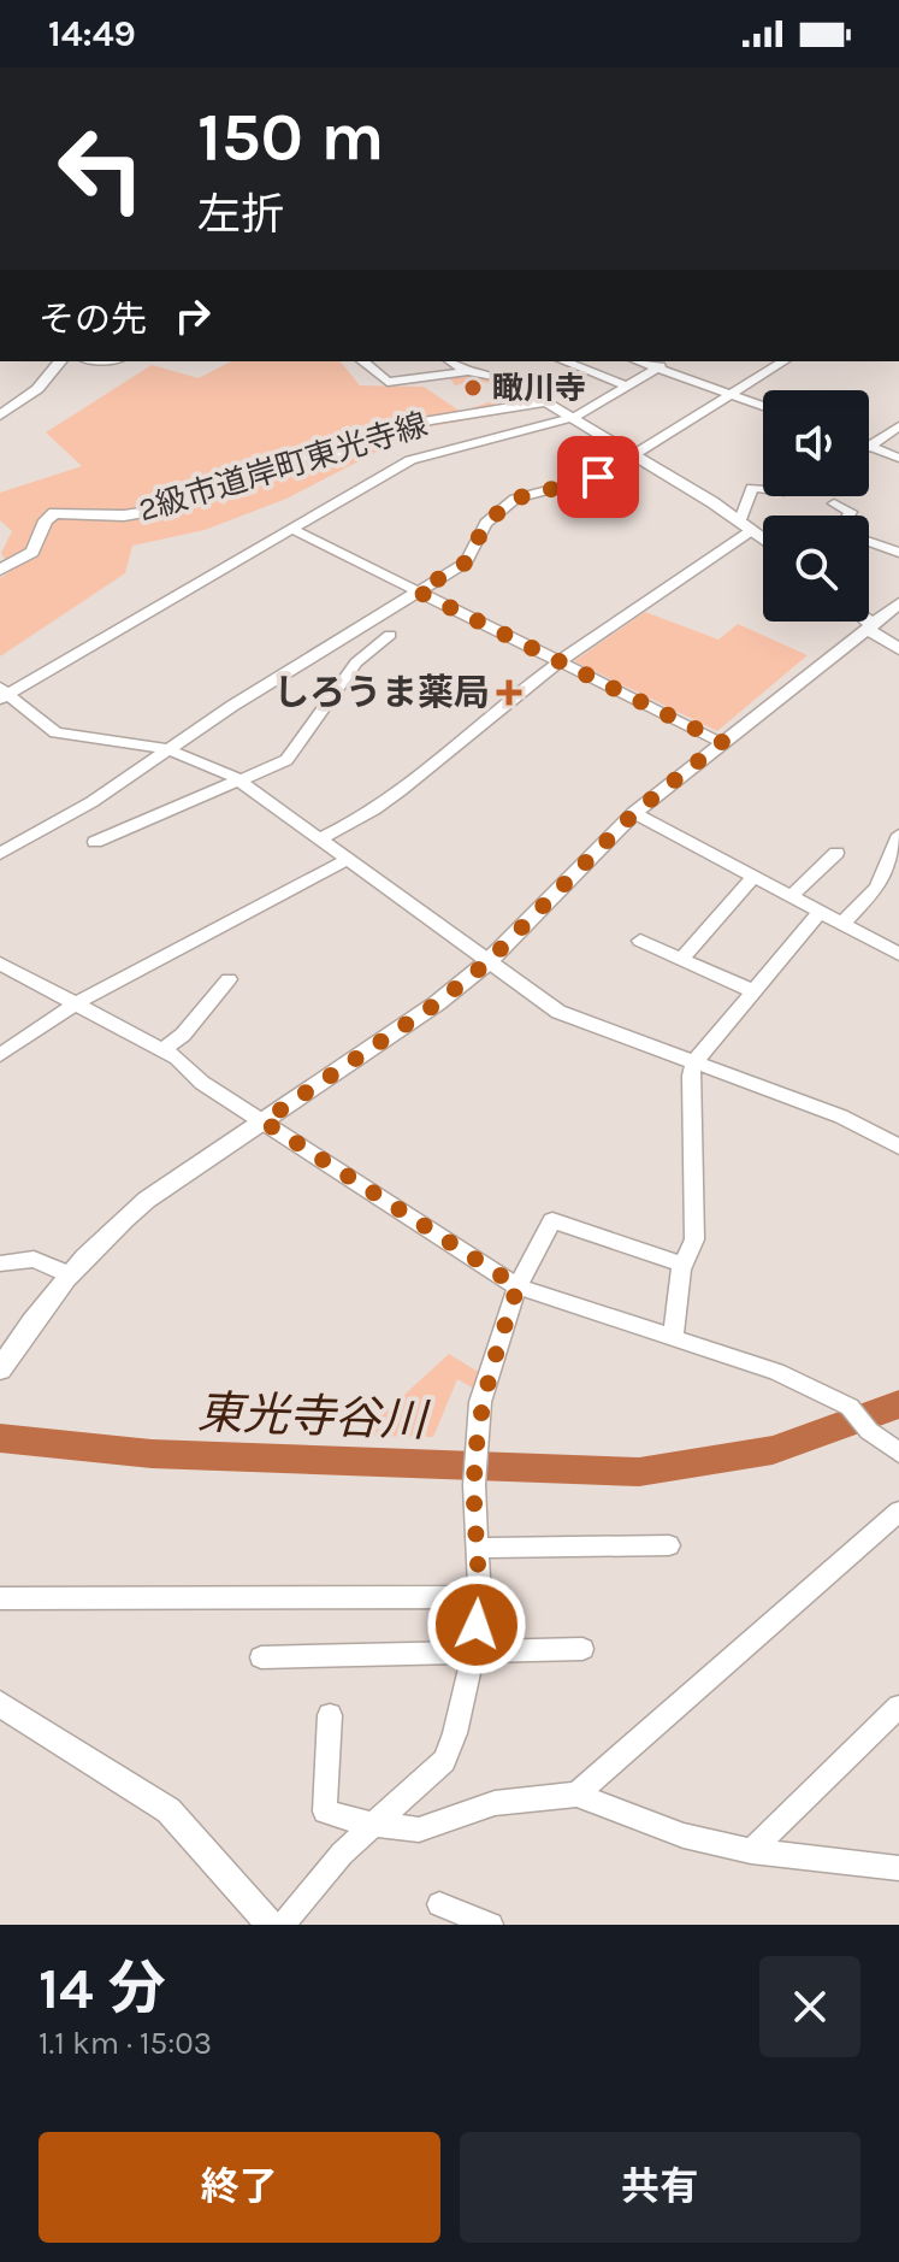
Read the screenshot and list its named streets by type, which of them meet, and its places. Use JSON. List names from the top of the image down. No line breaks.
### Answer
{"streets":{"street":["2級市道岸町東光寺線"]},"water":["東光寺谷川"],"places":{"other":["瞰川寺"],"health":["しろうま薬局"]},"page":{"status":"14:49","turn":["150 m","左折"],"then":"その先","heading":["14 分","1.1 km · 15:03"],"buttons":["終了","共有"]}}
